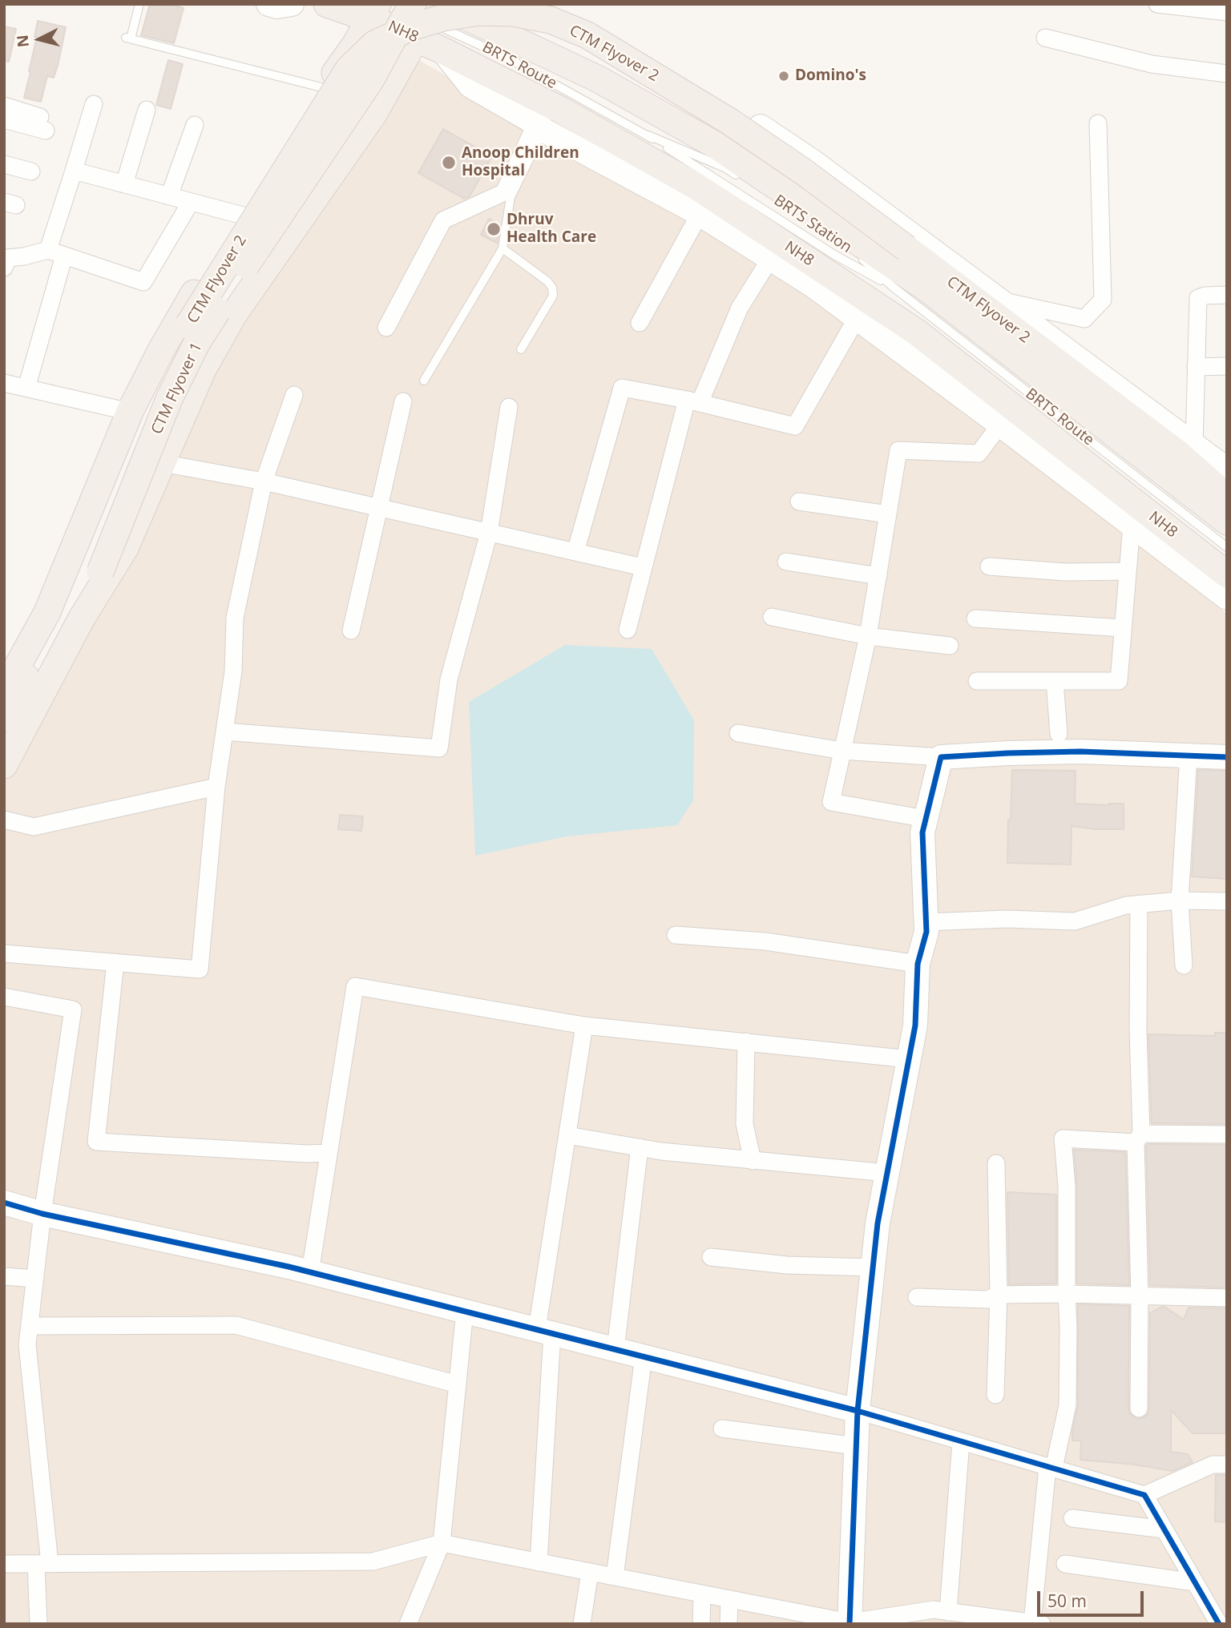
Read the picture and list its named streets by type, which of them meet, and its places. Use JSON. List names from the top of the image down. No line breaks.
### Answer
{"streets":{"main road":["NH8","CTM Flyover 2","CTM Flyover 1"],"lane":["BRTS Route","BRTS Station"]},"crossings":[["NH8","BRTS Route"],["NH8","CTM Flyover 1"],["BRTS Route","BRTS Station"],["BRTS Route","CTM Flyover 1"]],"places":["Domino's","Anoop Children Hospital","Dhruv Health Care"],"scale_bar":"50 m","north":"left"}
